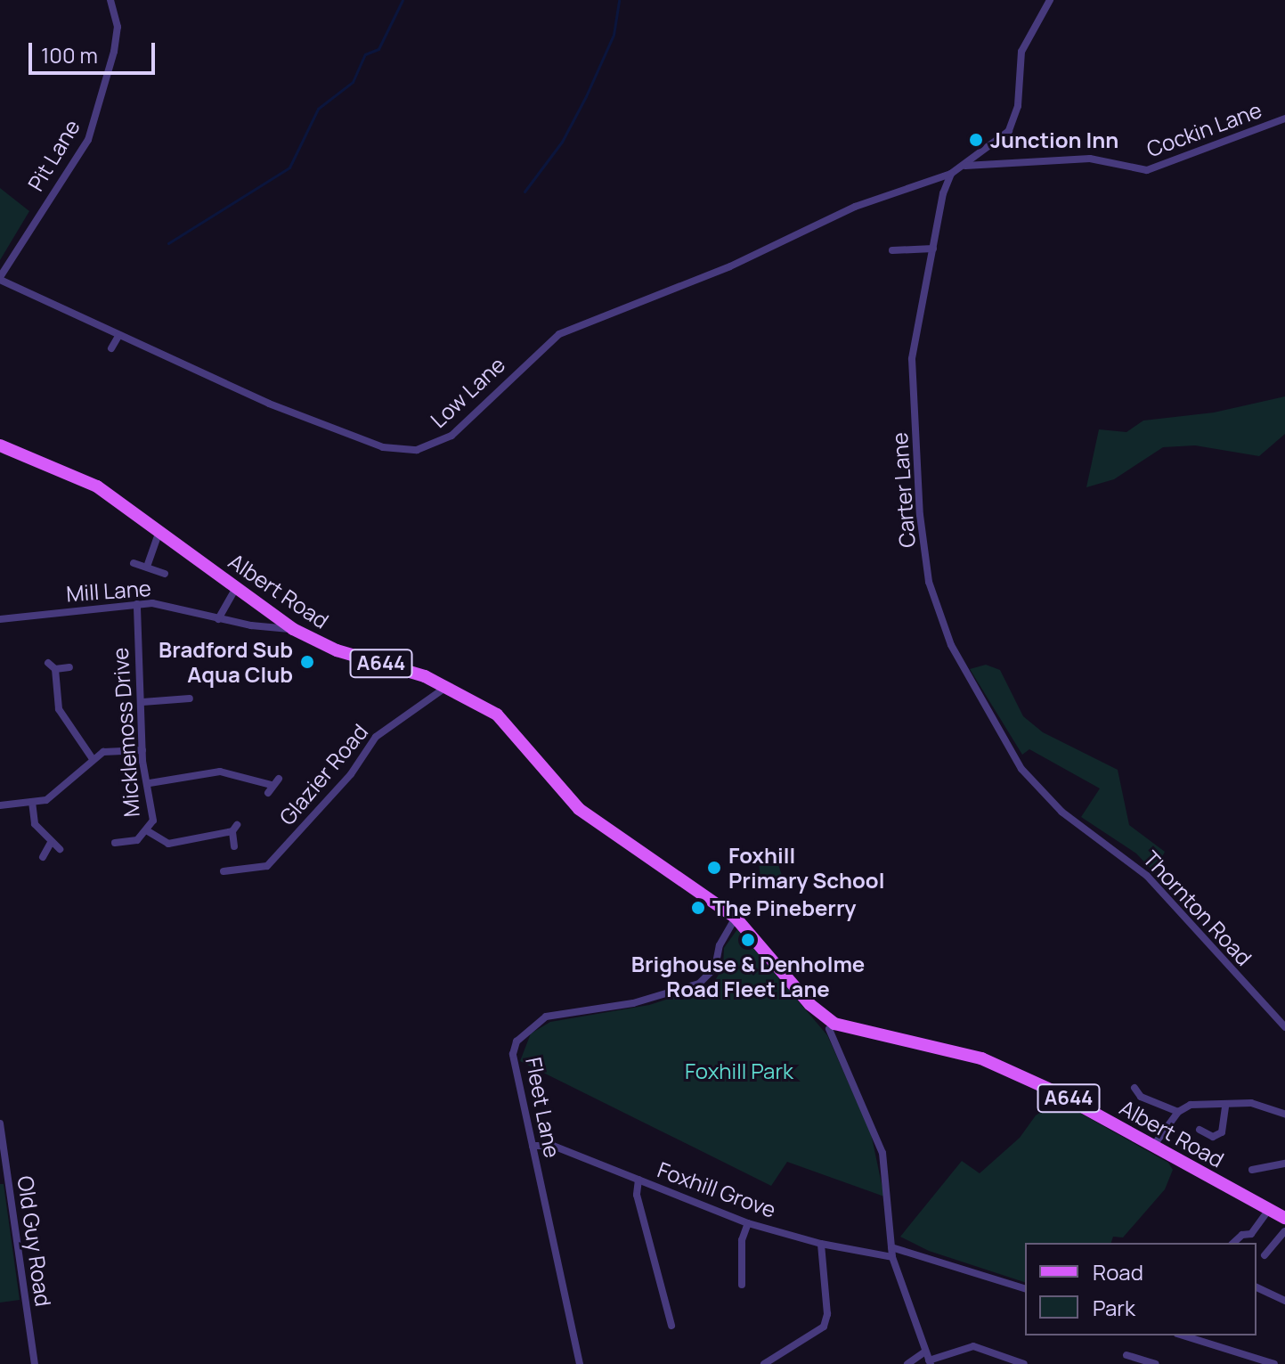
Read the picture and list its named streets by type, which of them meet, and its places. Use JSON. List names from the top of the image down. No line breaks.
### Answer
{"streets":{"main road":["Albert Road","A644"],"street":["Cockin Lane","Pit Lane","Low Lane","Carter Lane","Mill Lane","Micklemoss Drive","Glazier Road","Thornton Road","Fleet Lane","Foxhill Grove","Old Guy Road"]},"crossings":[["Pit Lane","Low Lane"],["Low Lane","Carter Lane"],["Carter Lane","Thornton Road"],["Mill Lane","Albert Road"],["Mill Lane","Micklemoss Drive"],["Albert Road","A644"],["Albert Road","Glazier Road"],["Albert Road","Fleet Lane"],["A644","Fleet Lane"],["Fleet Lane","Foxhill Grove"]],"parks":["Foxhill Park"],"places":["Junction Inn","Bradford Sub Aqua Club","Foxhill Primary School","The Pineberry","Brighouse & Denholme Road Fleet Lane"],"legend":["Road","Park"],"scale_bar":"100 m"}
